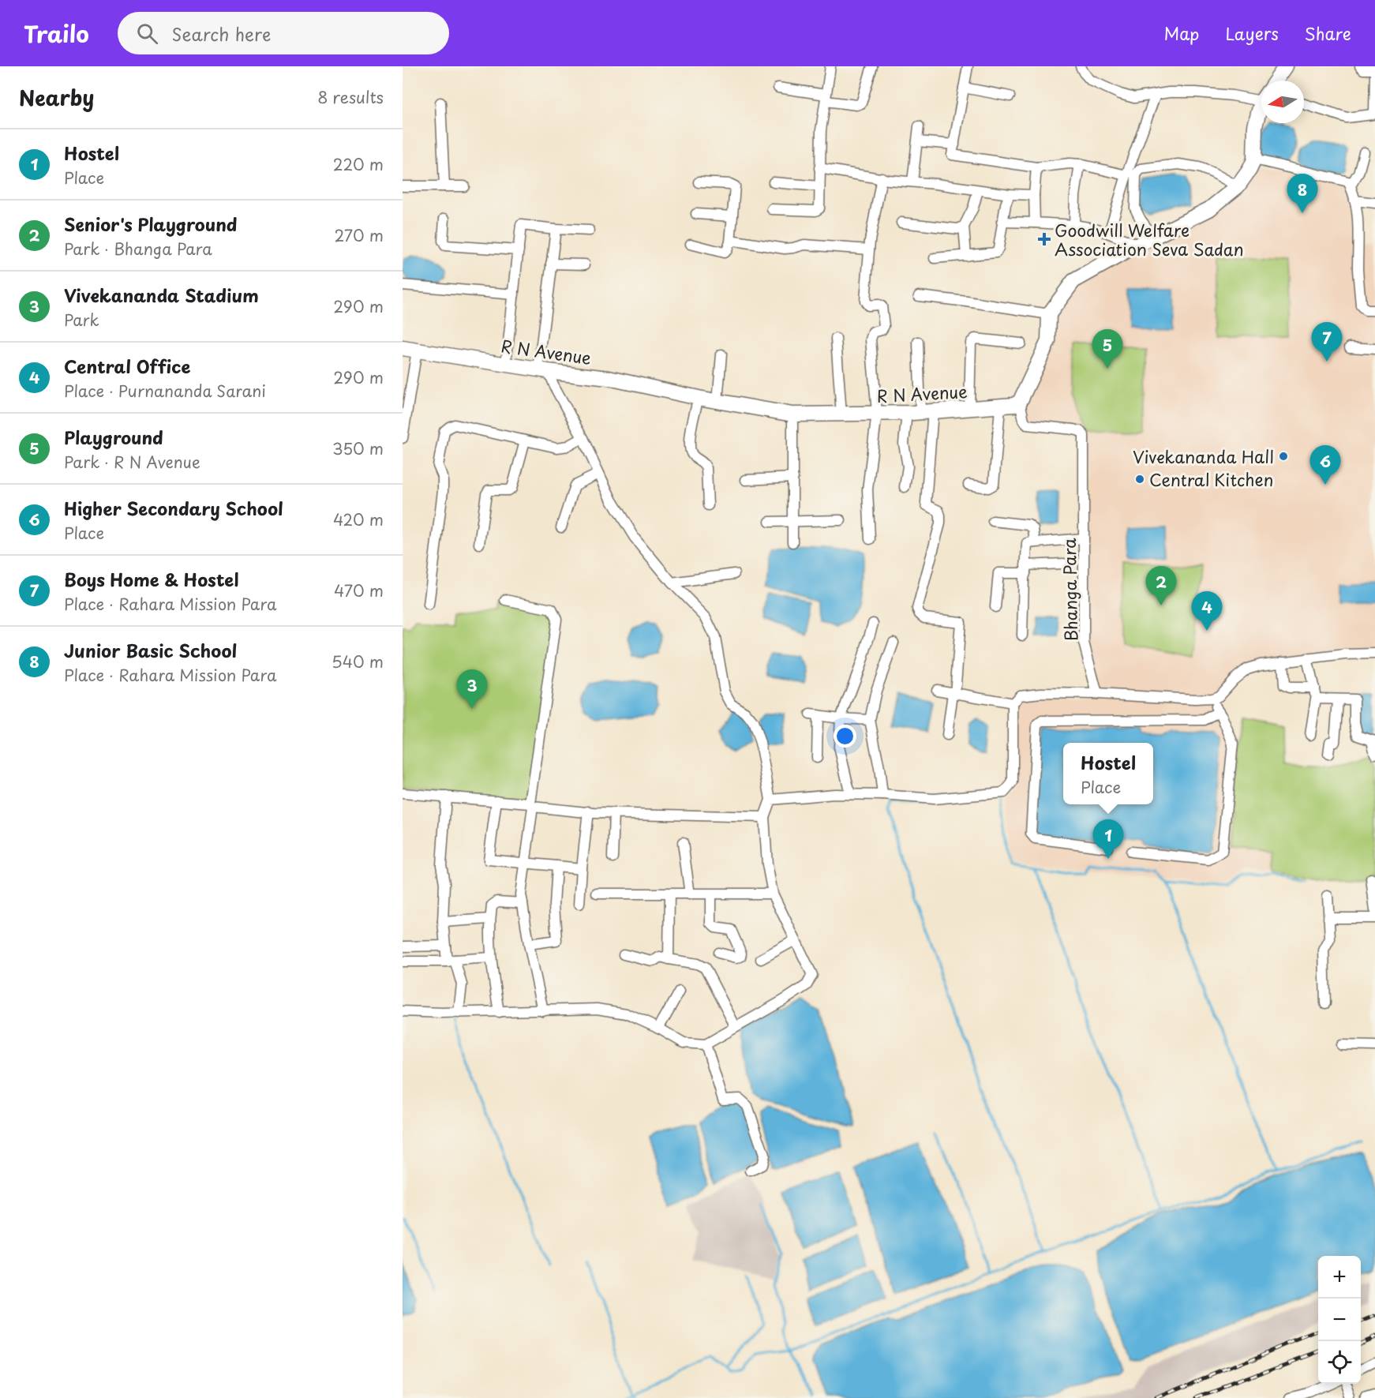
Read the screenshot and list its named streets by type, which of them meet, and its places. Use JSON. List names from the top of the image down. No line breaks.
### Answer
{"streets":{"main road":["R N Avenue"],"street":["Bhanga Para"]},"crossings":[["R N Avenue","Bhanga Para"]],"places":{"health":["Goodwill Welfare Association Seva Sadan"],"other":["Vivekananda Hall","Central Kitchen"]},"north":"left","page":{"header":"Trailo","search":"Search here","nav":["Map","Layers","Share"],"heading":["Nearby","8 results"],"list":[{"mark":"1","name":"Hostel","note":"Place","value":"220 m"},{"mark":"2","name":"Senior's Playground","note":"Park · Bhanga Para","value":"270 m"},{"mark":"3","name":"Vivekananda Stadium","note":"Park","value":"290 m"},{"mark":"4","name":"Central Office","note":"Place · Purnananda Sarani","value":"290 m"},{"mark":"5","name":"Playground","note":"Park · R N Avenue","value":"350 m"},{"mark":"6","name":"Higher Secondary School","note":"Place","value":"420 m"},{"mark":"7","name":"Boys Home & Hostel","note":"Place · Rahara Mission Para","value":"470 m"},{"mark":"8","name":"Junior Basic School","note":"Place · Rahara Mission Para","value":"540 m"}],"pins":["8","7","5","6","2","4","3","1"],"popup":["Hostel","Place"],"map_buttons":["+","−"]}}
